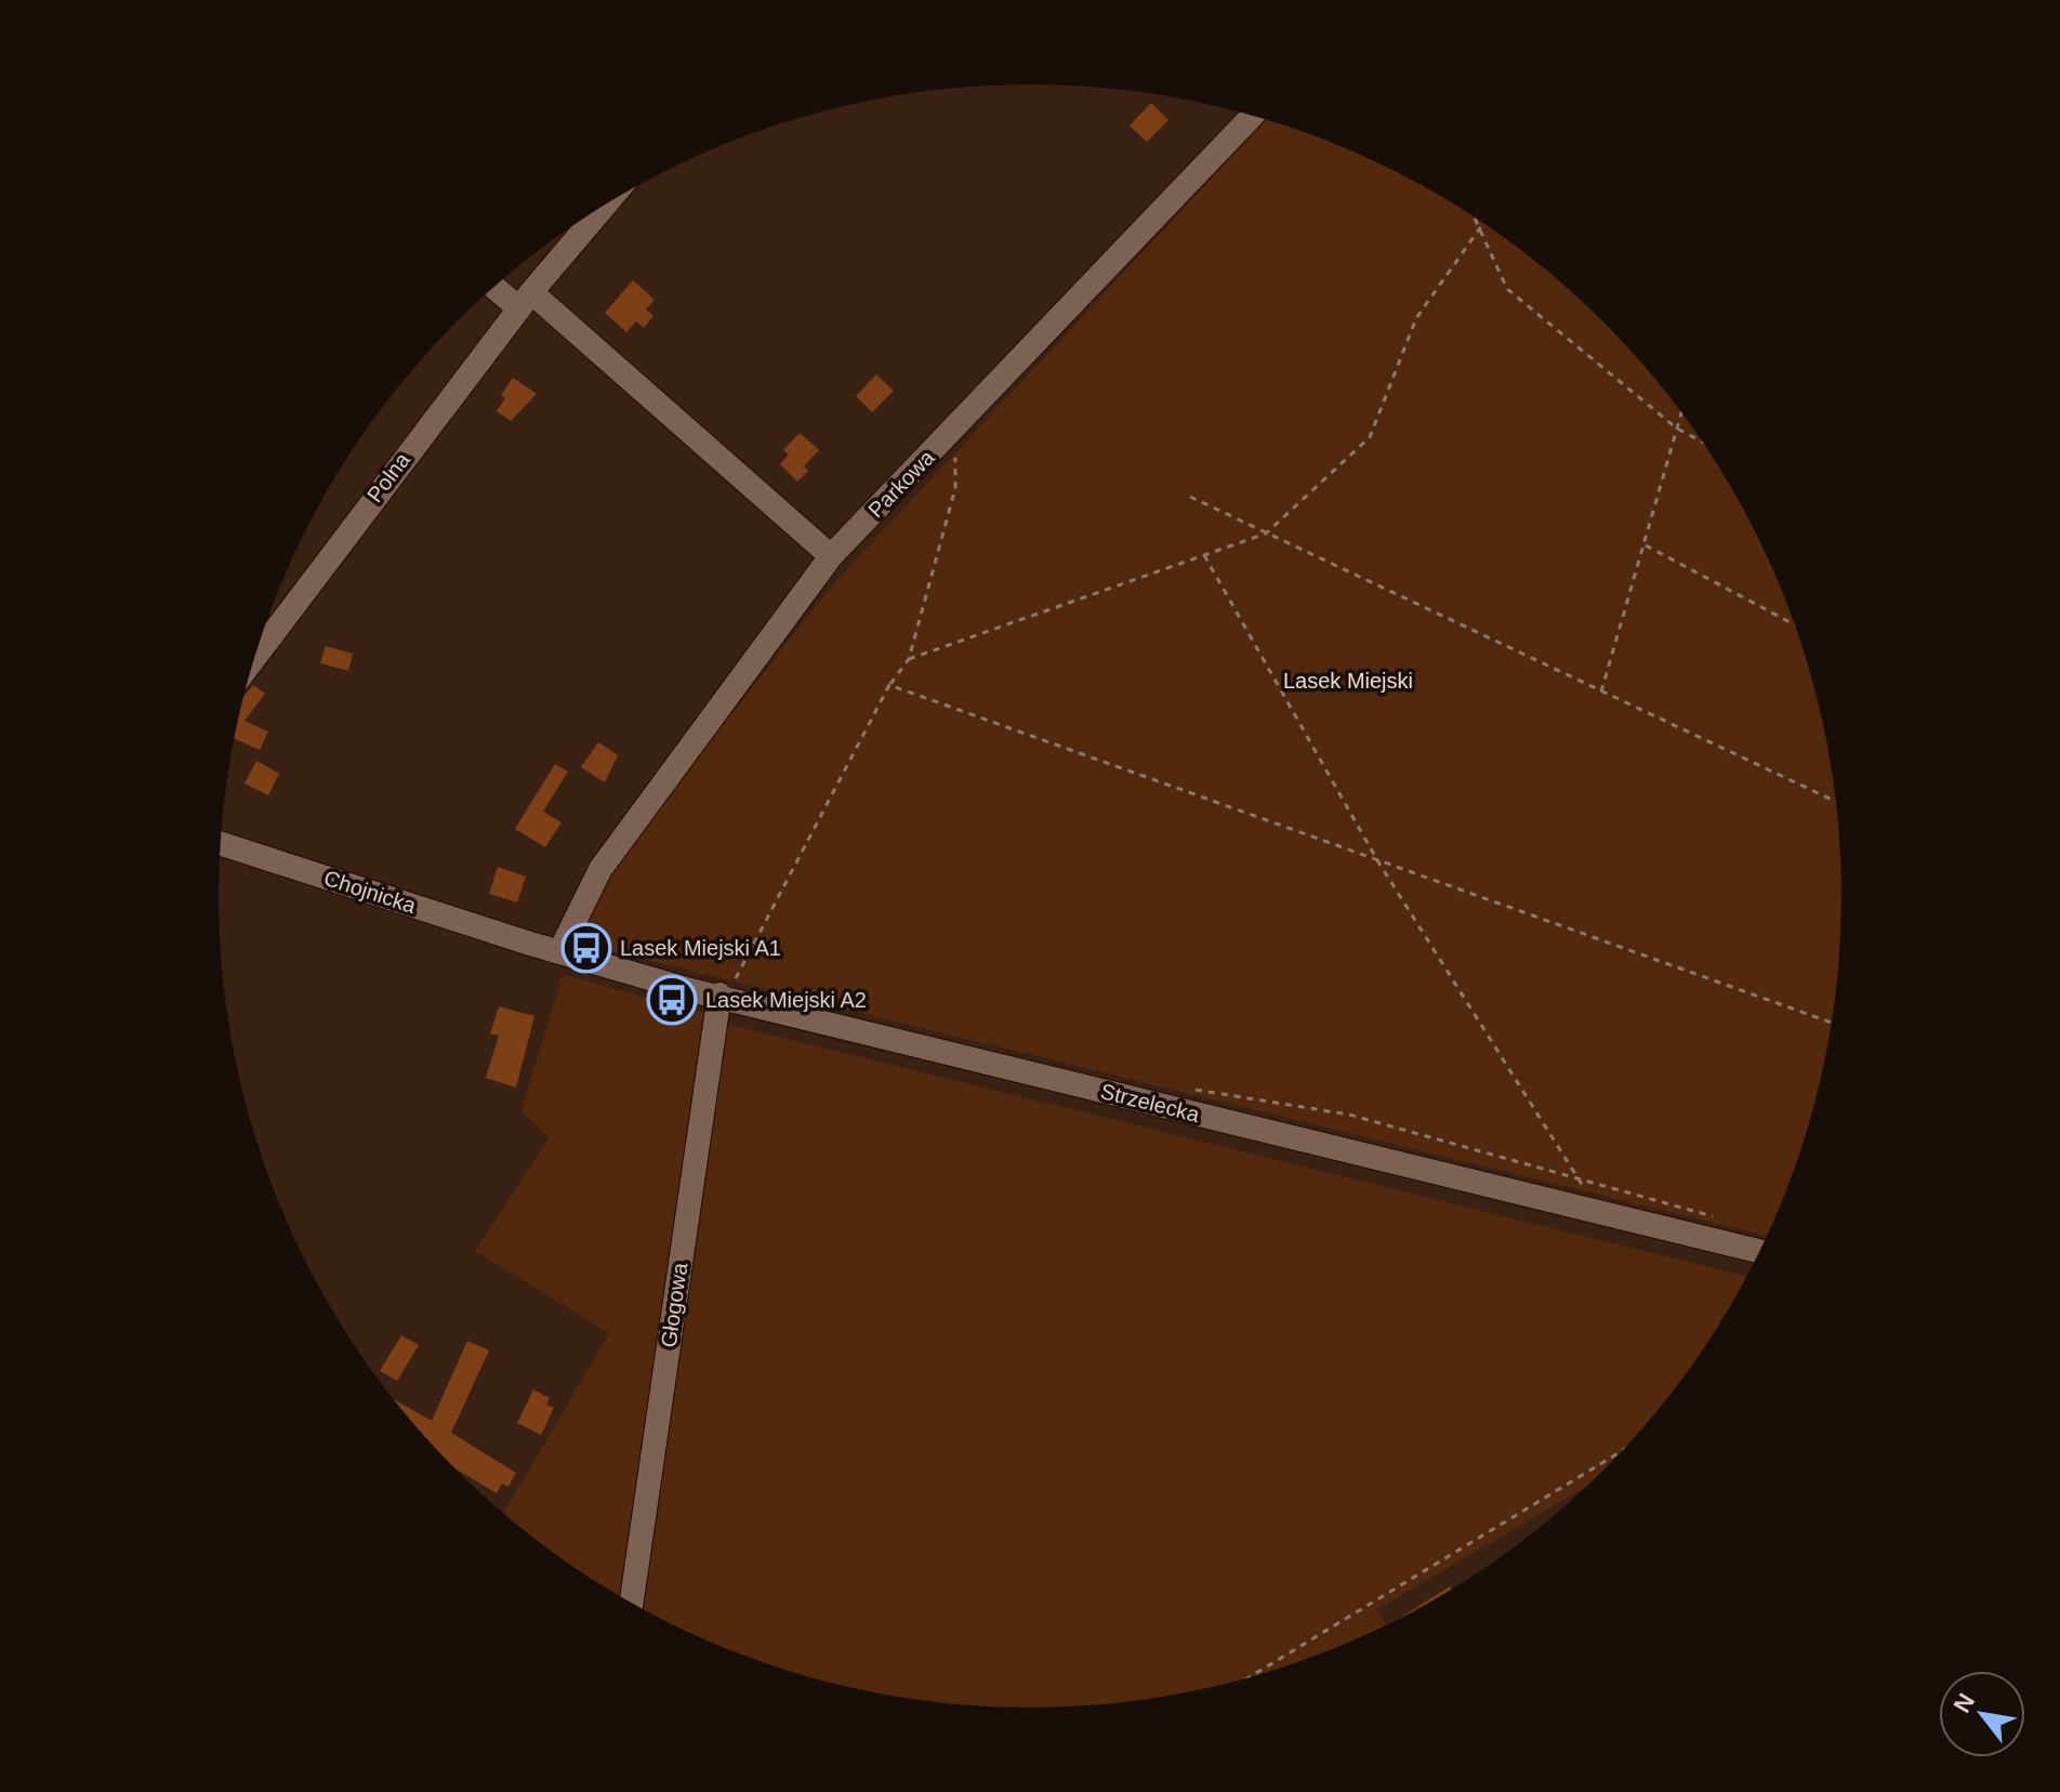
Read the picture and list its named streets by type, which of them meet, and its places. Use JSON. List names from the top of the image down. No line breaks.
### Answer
{"streets":{"street":["Polna","Parkowa","Chojnicka","Strzelecka","Głogowa"]},"crossings":[["Parkowa","Strzelecka"],["Chojnicka","Strzelecka"],["Strzelecka","Głogowa"]],"parks":["Lasek Miejski"],"places":{"bus stop":["Lasek Miejski A1","Lasek Miejski A2"]},"north":"top left"}
